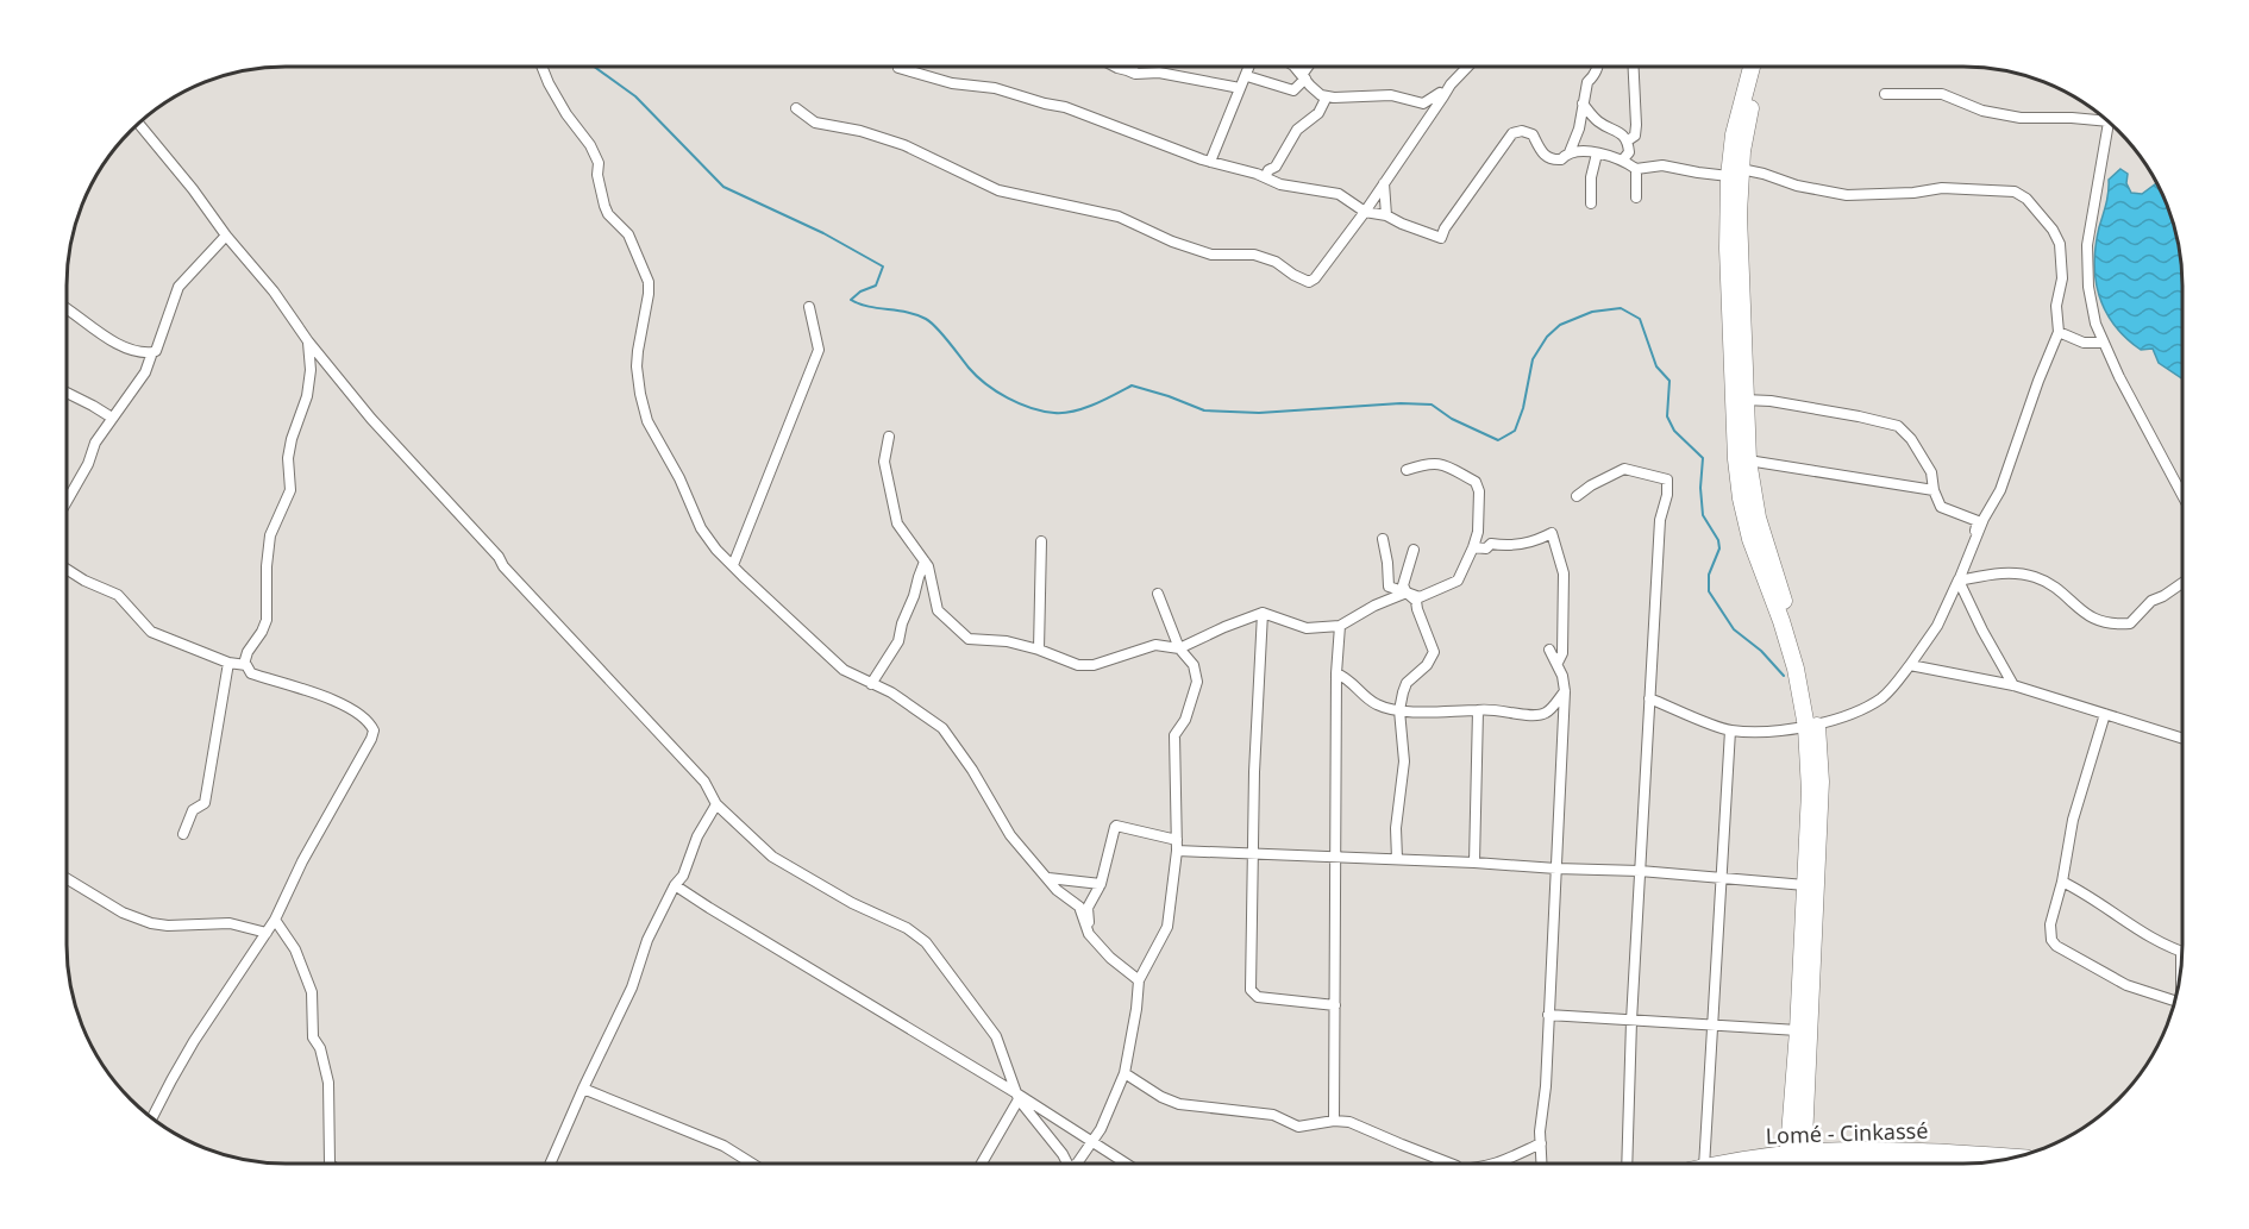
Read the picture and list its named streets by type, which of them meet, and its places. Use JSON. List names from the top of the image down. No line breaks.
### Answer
{"streets":{"highway":["Lomé - Cinkassé"]}}
